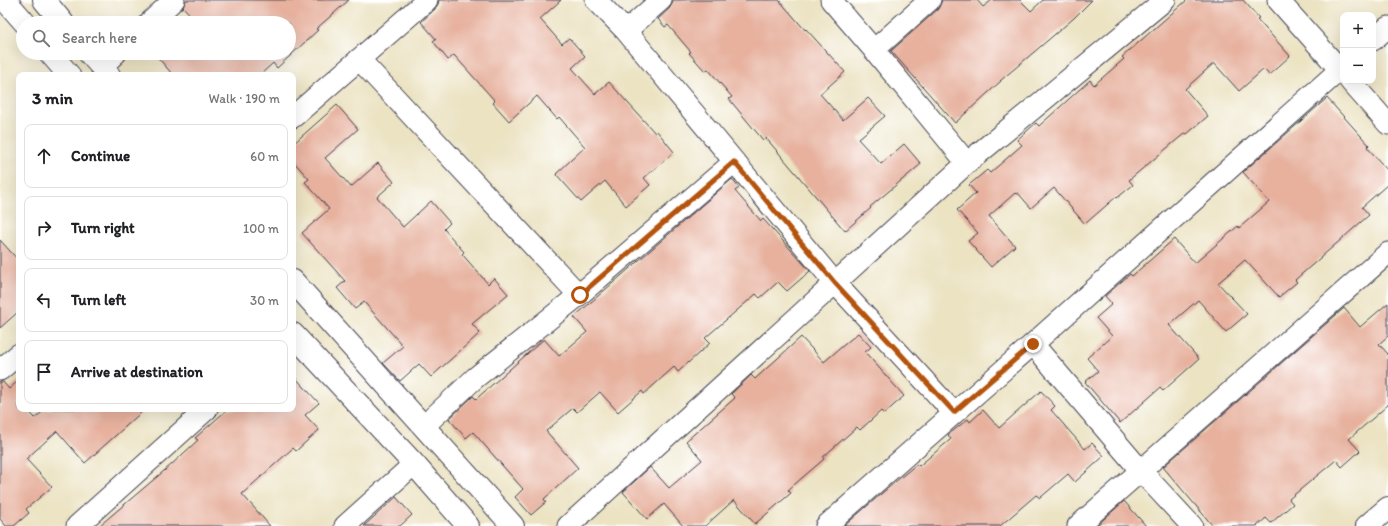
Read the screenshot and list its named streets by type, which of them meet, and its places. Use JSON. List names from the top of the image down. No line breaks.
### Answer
{"page":{"map_buttons":["+","−"],"search":"Search here","heading":["3 min","Walk · 190 m"],"list":[["Continue","60 m"],["Turn right","100 m"],["Turn left","30 m"],"Arrive at destination"]}}
